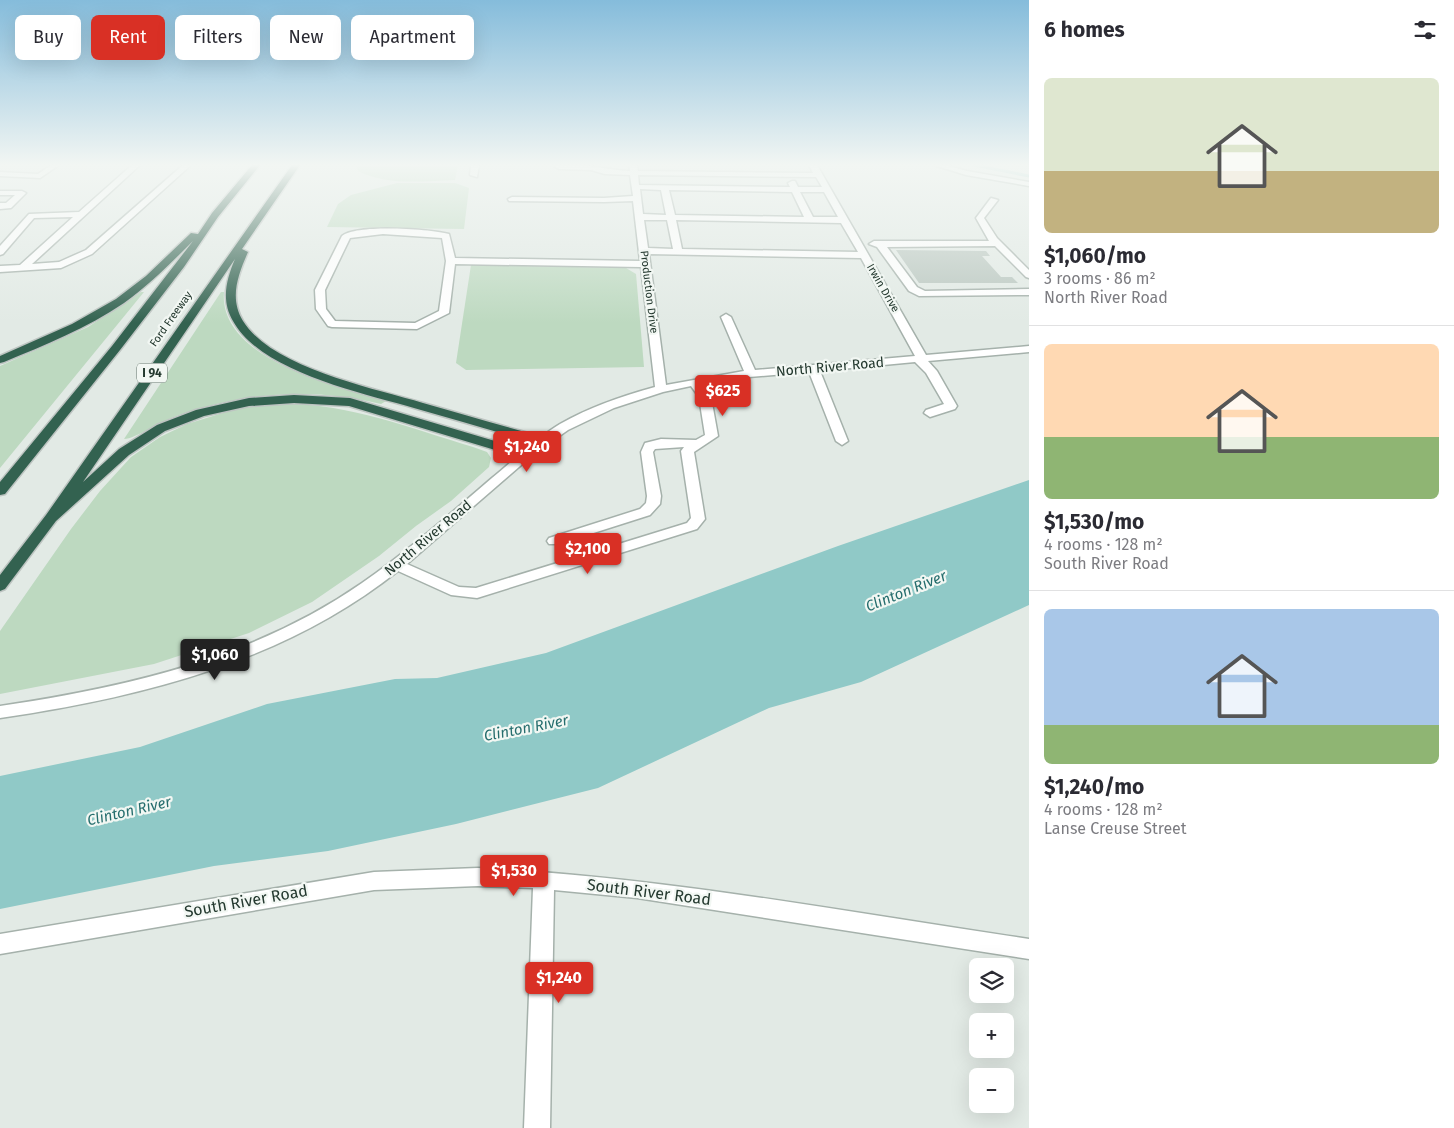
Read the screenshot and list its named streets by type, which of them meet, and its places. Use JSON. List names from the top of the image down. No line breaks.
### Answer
{"streets":{"highway":["Ford Freeway","I 94"],"street":["Irwin Drive","Production Drive","North River Road","South River Road"]},"crossings":[["Irwin Drive","North River Road"],["Production Drive","North River Road"]],"water":["Clinton River"],"page":{"heading":"6 homes","chip":["Buy","Rent","Filters","New","Apartment"],"list":[{"name":"$1,060/mo","note":"3 rooms · 86 m² · North River Road"},{"name":"$1,530/mo","note":"4 rooms · 128 m² · South River Road"},{"name":"$1,240/mo","note":"4 rooms · 128 m² · Lanse Creuse Street"}],"price":["$625","$1,240","$2,100","$1,060","$1,530","$1,240"],"map_buttons":["+","−"]}}
